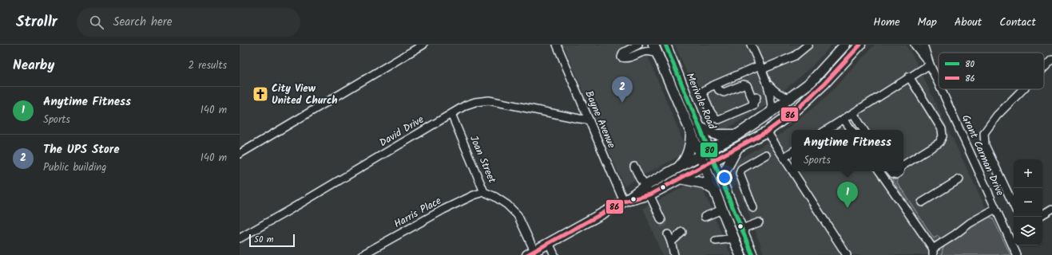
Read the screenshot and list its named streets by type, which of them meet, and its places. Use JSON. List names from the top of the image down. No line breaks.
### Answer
{"streets":{"main road":["Merivale Road"],"street":["Bayne Avenue","David Drive","Grant Carman Drive","Joan Street","Harris Place"]},"crossings":[["Bayne Avenue","David Drive"],["David Drive","Joan Street"],["Joan Street","Harris Place"]],"places":{"church":["City View United Church"]},"lines":["transit line 80","transit line 86"],"legend":["80","86"],"scale_bar":"50 m","page":{"header":"Strollr","search":"Search here","nav":["Home","Map","About","Contact"],"heading":["Nearby","2 results"],"pins":["2","1"],"list":[{"mark":"1","name":"Anytime Fitness","note":"Sports","value":"140 m"},{"mark":"2","name":"The UPS Store","note":"Public building","value":"140 m"}],"popup":["Anytime Fitness","Sports"],"map_buttons":["+","−"],"scale":"50 m"}}
